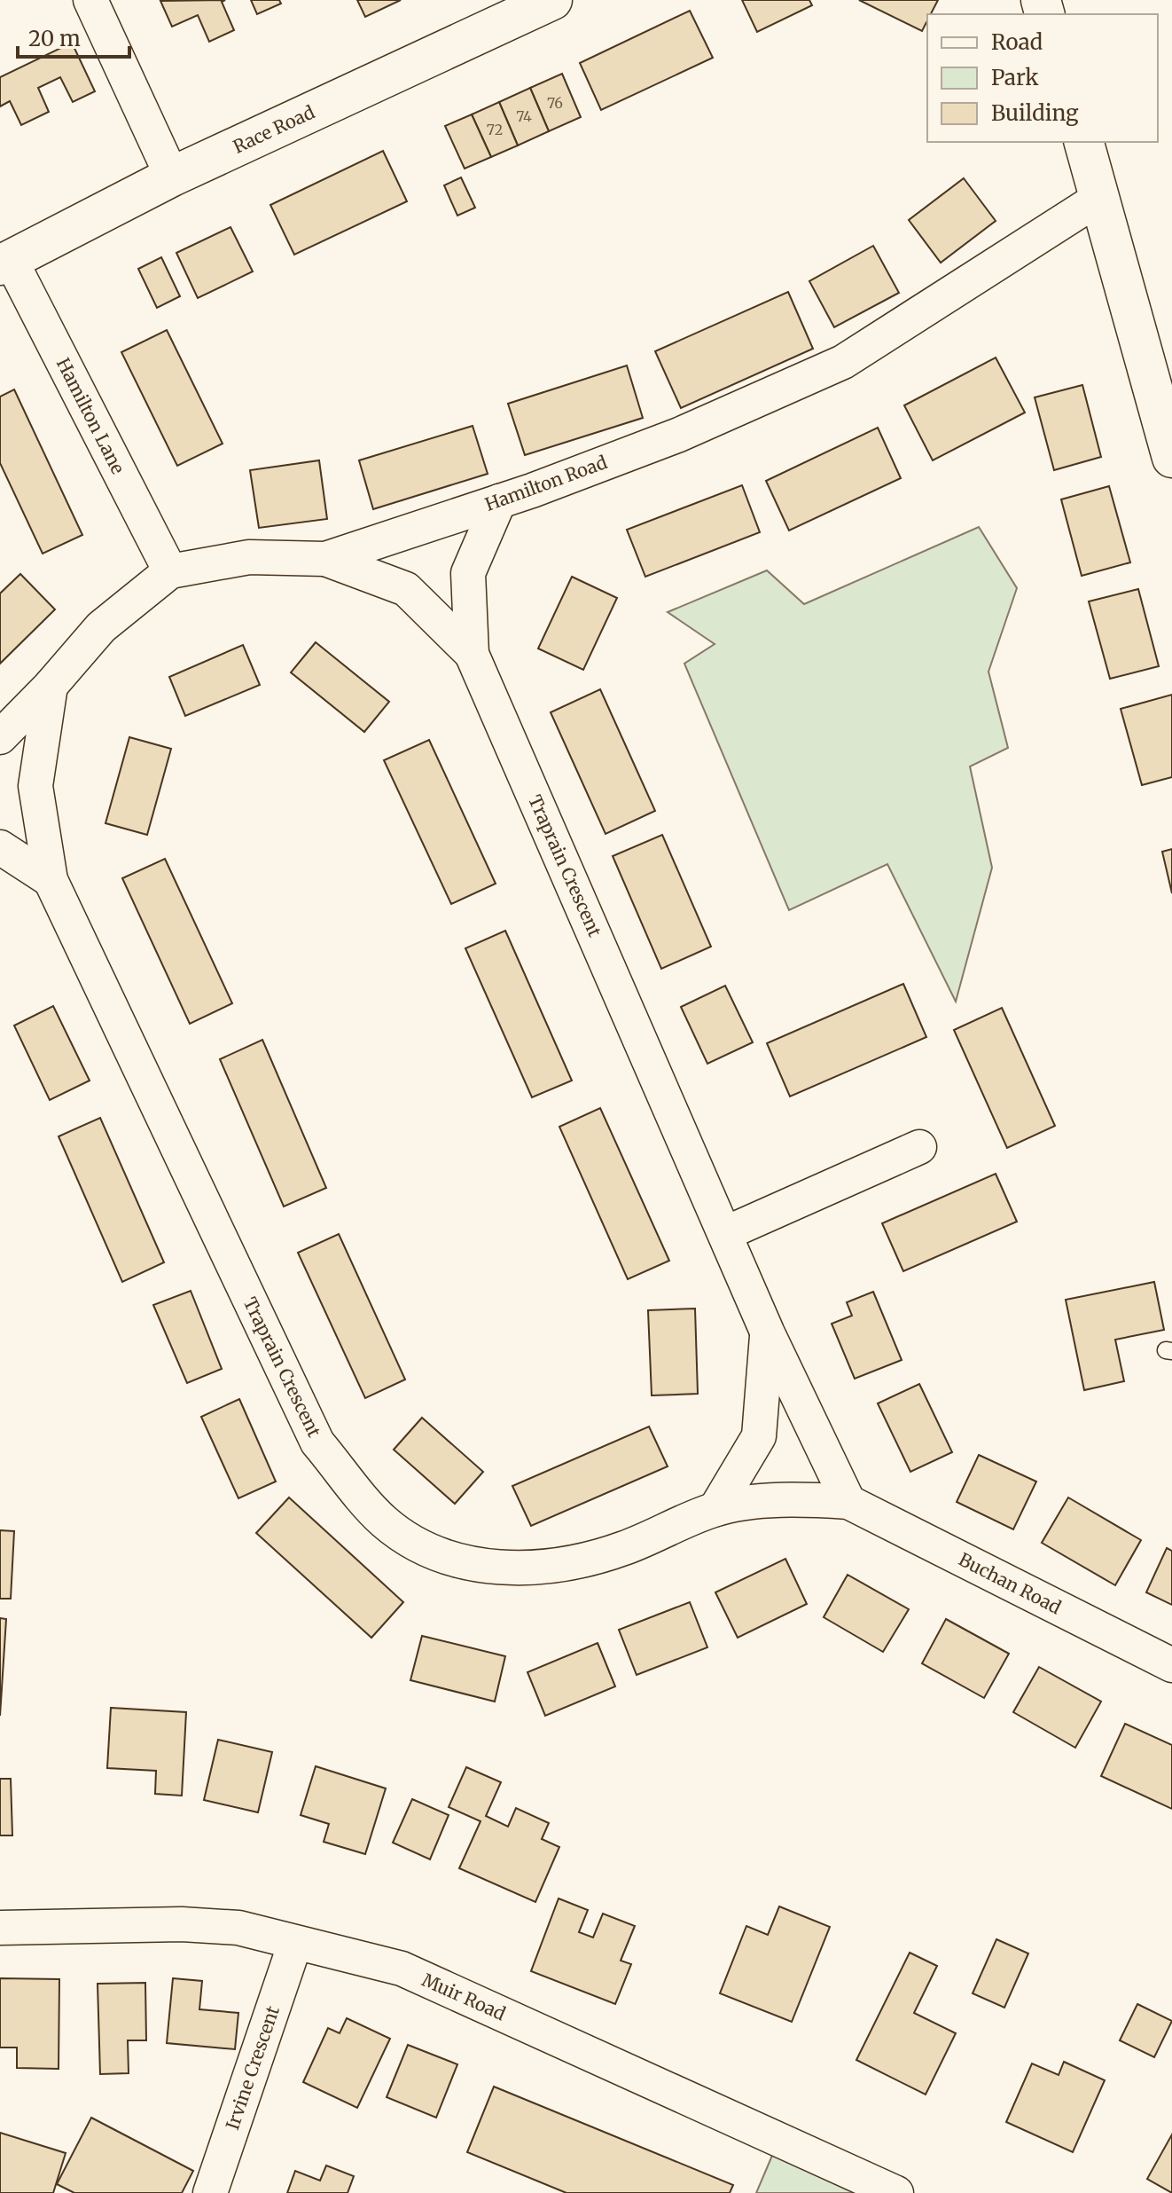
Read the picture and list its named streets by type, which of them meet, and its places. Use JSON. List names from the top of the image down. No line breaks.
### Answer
{"streets":{"street":["Race Road","Hamilton Lane","Hamilton Road","Traprain Crescent","Buchan Road","Muir Road","Irvine Crescent"]},"crossings":[["Race Road","Hamilton Lane"],["Hamilton Lane","Hamilton Road"],["Hamilton Road","Traprain Crescent"],["Traprain Crescent","Buchan Road"],["Muir Road","Irvine Crescent"]],"house_numbers":["76","74","72"],"legend":["Road","Park","Building"],"scale_bar":"20 m"}
